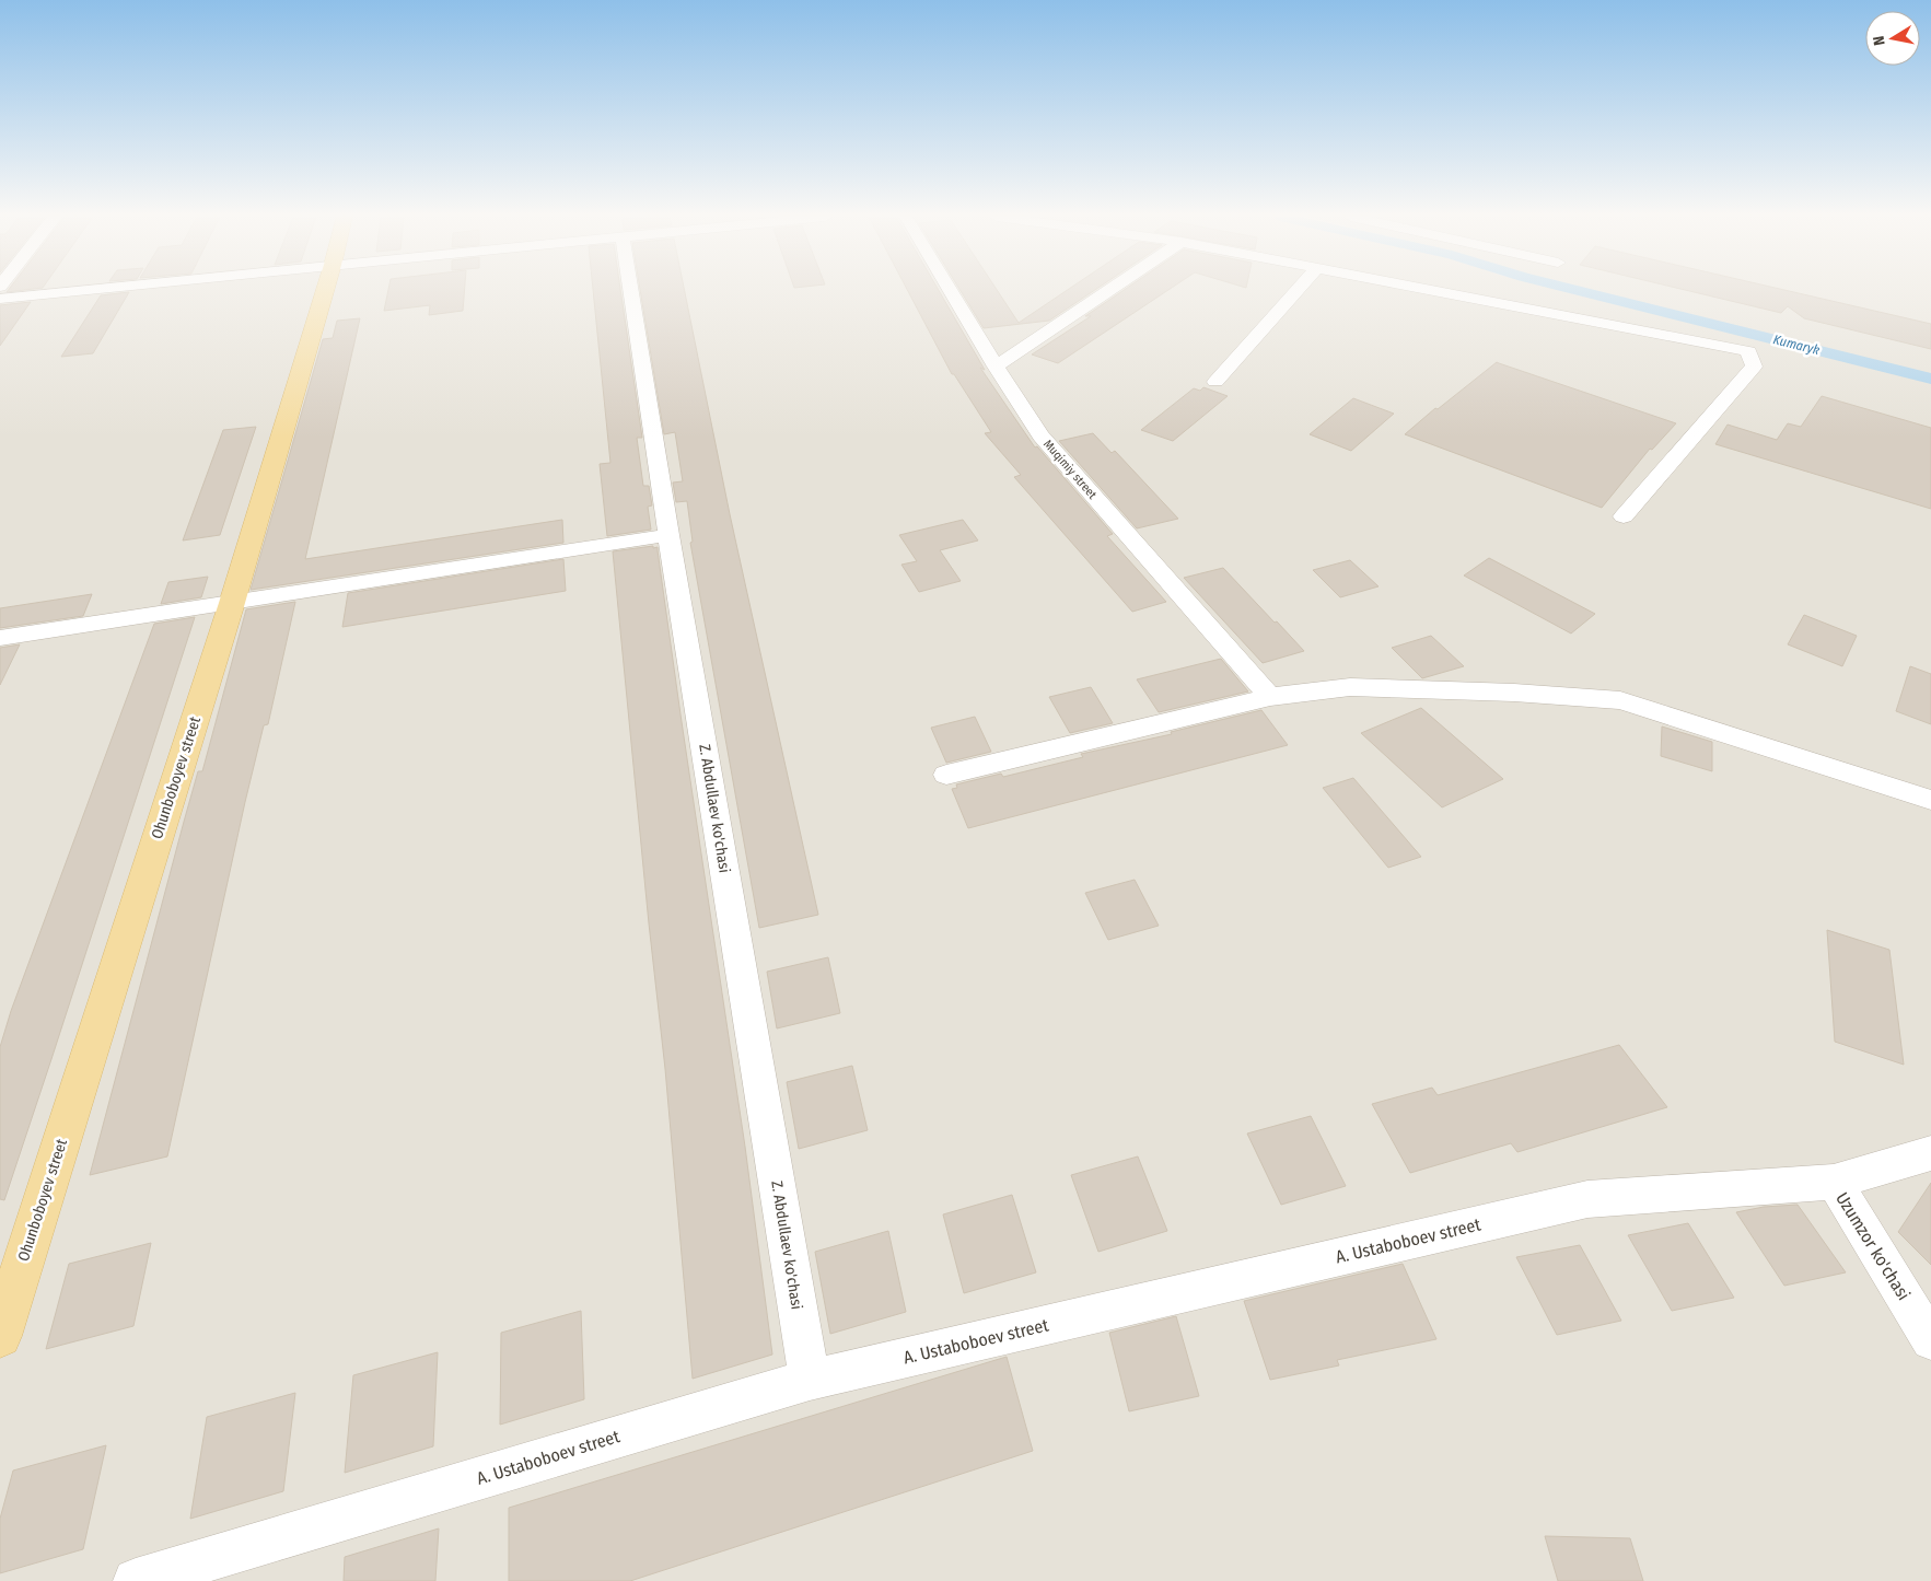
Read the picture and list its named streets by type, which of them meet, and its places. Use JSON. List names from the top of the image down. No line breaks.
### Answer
{"streets":{"main road":["Ohunboboyev street"],"street":["Muqimiy street","Z. Abdullaev ko'chasi","A. Ustaboboev street","Uzumzor ko'chasi"]},"crossings":[["Z. Abdullaev ko'chasi","A. Ustaboboev street"],["A. Ustaboboev street","Uzumzor ko'chasi"]],"water":["Kumaryk"],"north":"left"}
